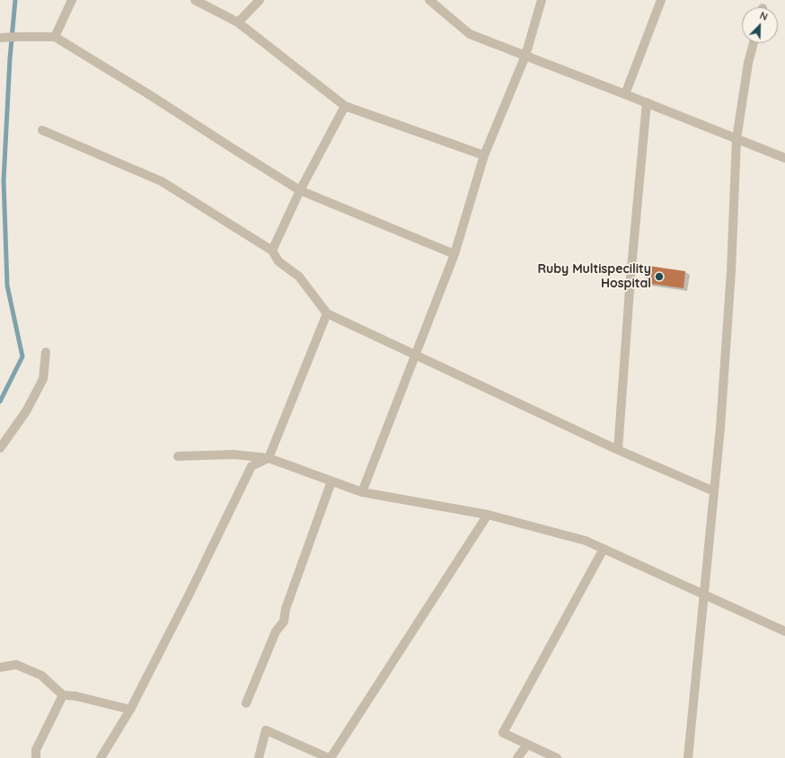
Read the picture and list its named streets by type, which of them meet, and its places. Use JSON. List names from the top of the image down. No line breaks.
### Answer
{"places":["Ruby Multispecility Hospital"],"north":"top right"}
